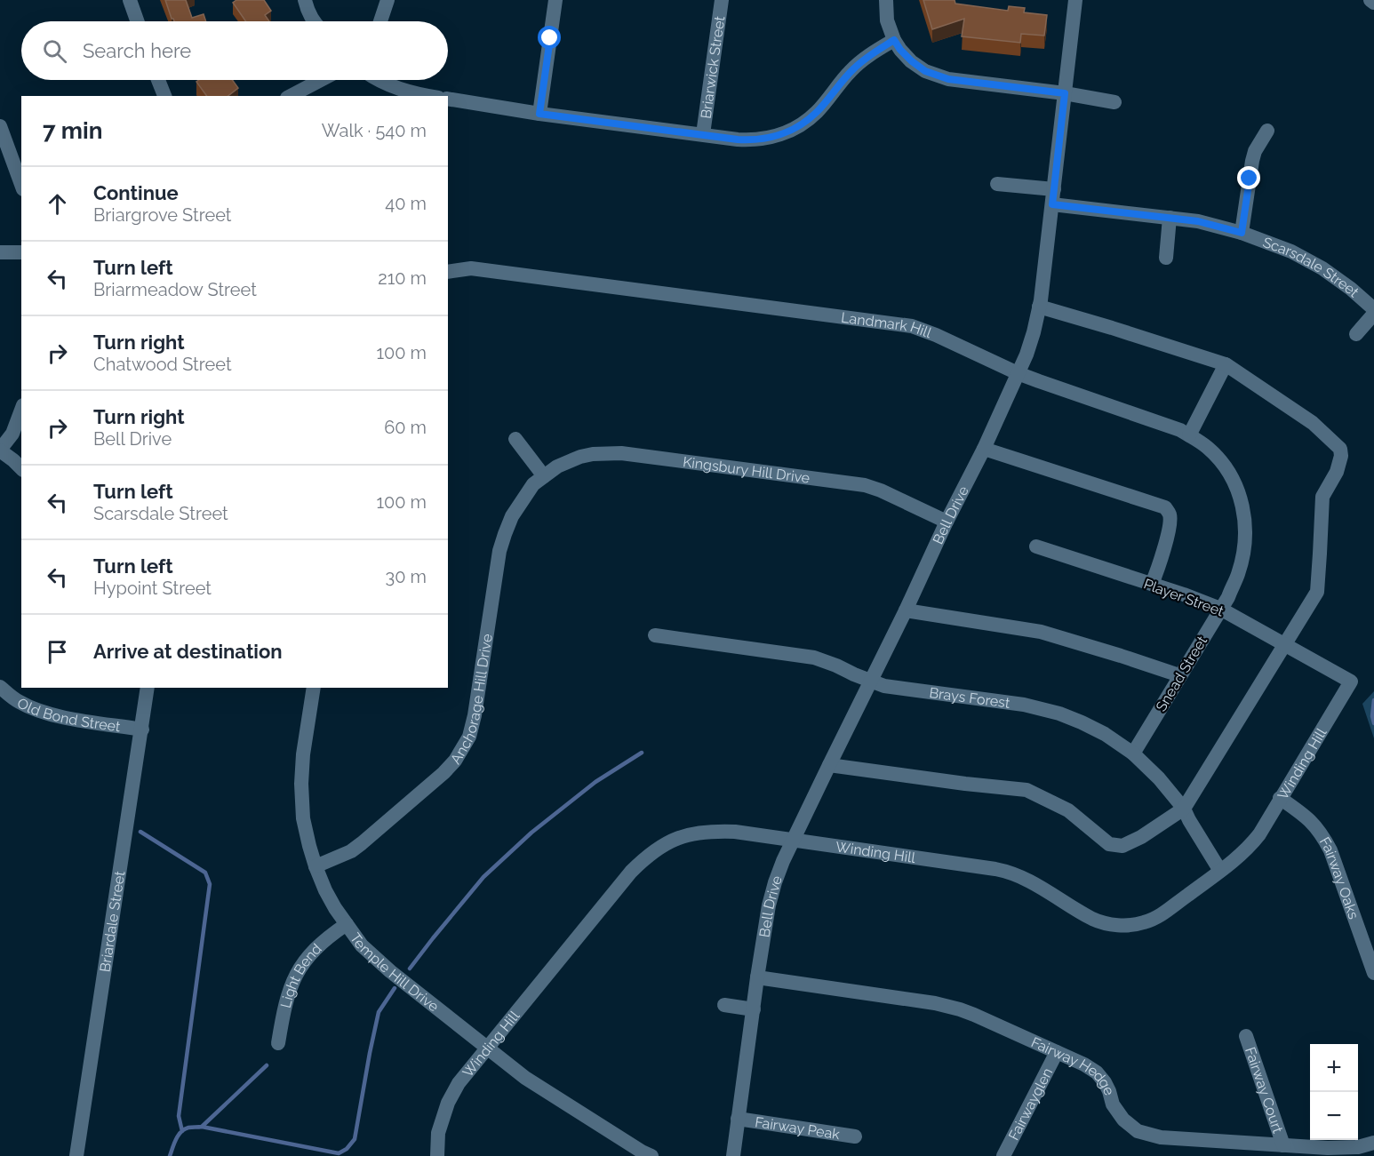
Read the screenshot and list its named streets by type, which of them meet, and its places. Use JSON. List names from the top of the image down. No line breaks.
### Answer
{"streets":{"street":["Briarwick Street","Scarsdale Street","Landmark Hill","Kingsbury Hill Drive","Bell Drive","Player Street","Snead Street","Anchorage Hill Drive","Brays Forest","Old Bond Street","Winding Hill","Fairway Oaks","Briardale Street","Temple Hill Drive","Light Bend","Fairway Hedge","Fairway Court","Fairwayglen","Fairway Peak"]},"crossings":[["Scarsdale Street","Bell Drive"],["Landmark Hill","Bell Drive"],["Landmark Hill","Snead Street"],["Kingsbury Hill Drive","Bell Drive"],["Kingsbury Hill Drive","Anchorage Hill Drive"],["Bell Drive","Brays Forest"],["Bell Drive","Winding Hill"],["Bell Drive","Fairway Hedge"],["Bell Drive","Fairway Peak"],["Player Street","Snead Street"],["Player Street","Winding Hill"],["Snead Street","Brays Forest"],["Anchorage Hill Drive","Temple Hill Drive"],["Brays Forest","Winding Hill"],["Old Bond Street","Briardale Street"],["Winding Hill","Fairway Oaks"],["Winding Hill","Temple Hill Drive"],["Temple Hill Drive","Light Bend"],["Fairway Hedge","Fairway Court"],["Fairway Hedge","Fairwayglen"]],"page":{"search":"Search here","heading":["7 min","Walk · 540 m"],"list":[["Continue","Briargrove Street","40 m"],["Turn left","Briarmeadow Street","210 m"],["Turn right","Chatwood Street","100 m"],["Turn right","Bell Drive","60 m"],["Turn left","Scarsdale Street","100 m"],["Turn left","Hypoint Street","30 m"],"Arrive at destination"],"map_buttons":["+","−"]}}
